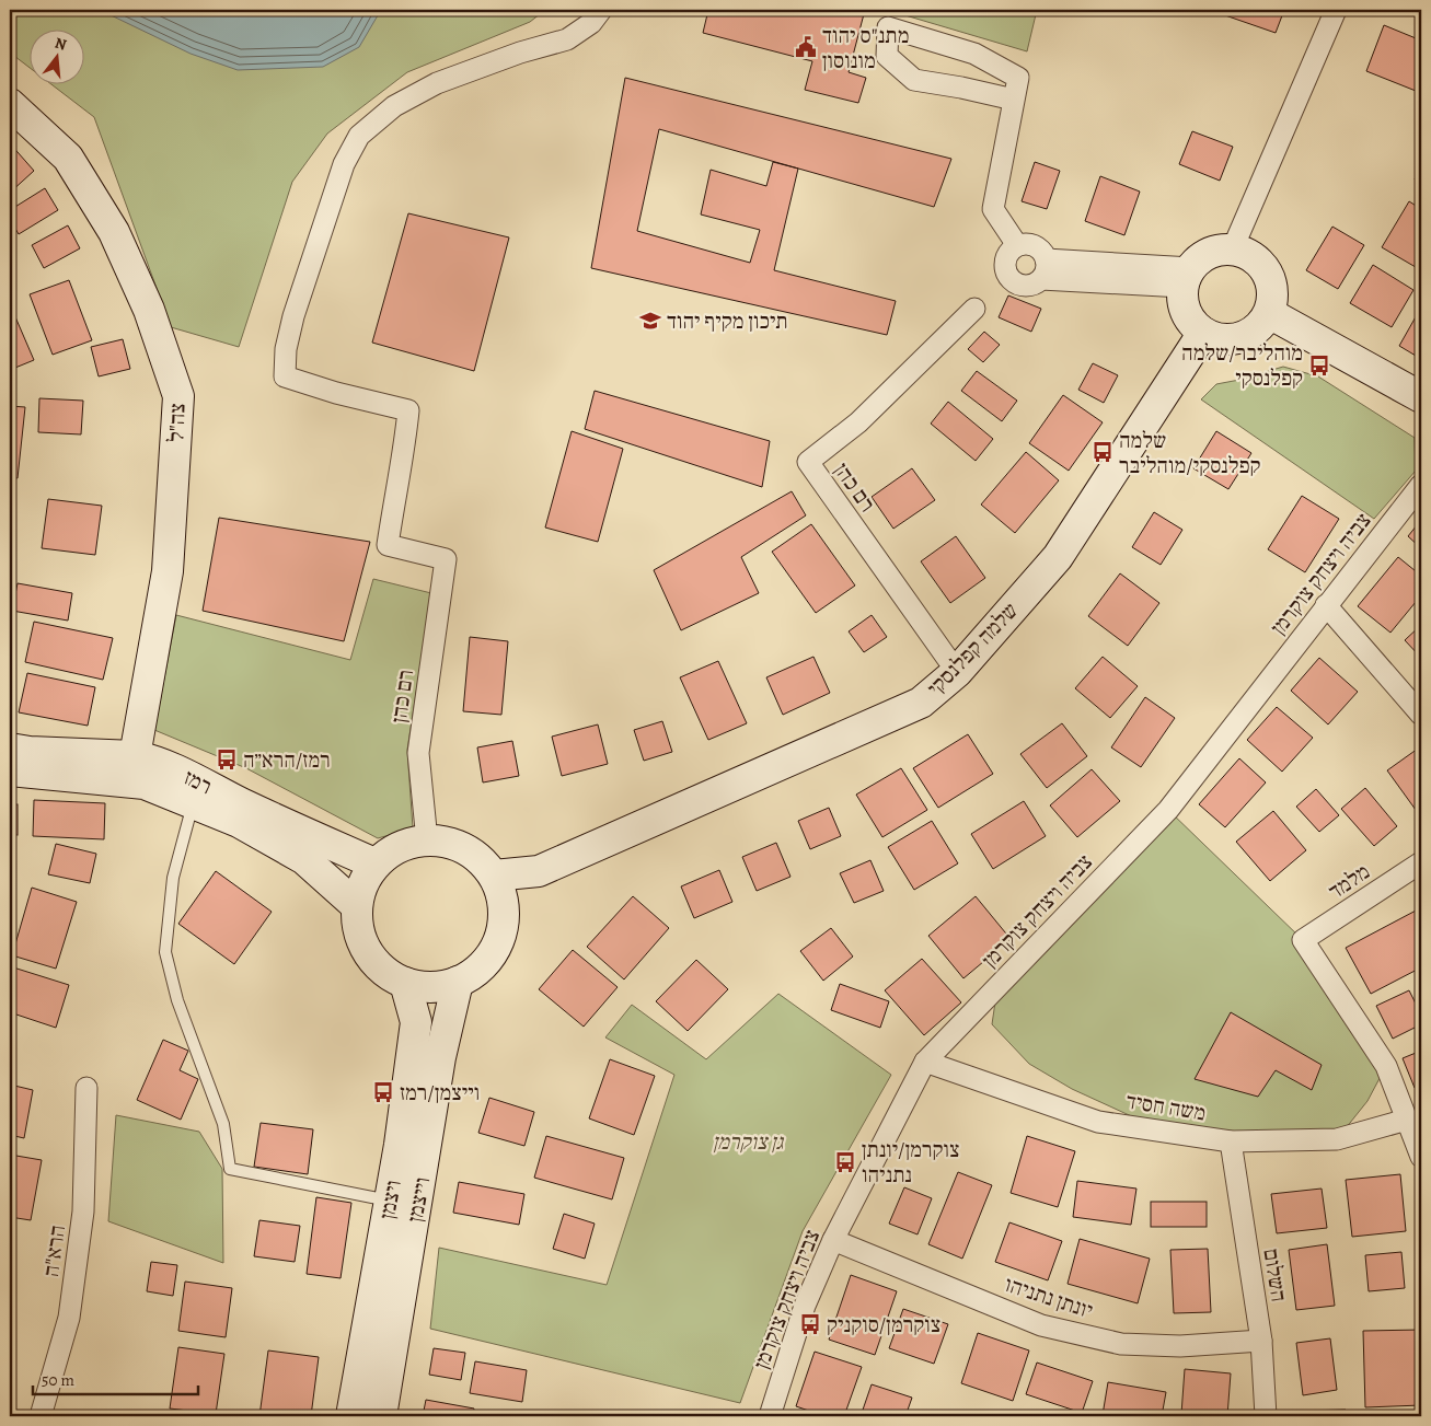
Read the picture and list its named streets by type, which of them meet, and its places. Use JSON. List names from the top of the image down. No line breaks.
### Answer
{"streets":{"street":["צה\"ל","רם כהן","צביה ויצחק צוקרמן","שלמה קפלנסקי","רמז","מלמד","משה חסיד","ויצמן","וייצמן","הרא\"ה","השלום","יונתן נתניהו"]},"crossings":[["צה\"ל","רמז"],["רם כהן","שלמה קפלנסקי"],["רם כהן","רמז"],["רם כהן","ויצמן"],["רם כהן","וייצמן"],["צביה ויצחק צוקרמן","משה חסיד"],["צביה ויצחק צוקרמן","יונתן נתניהו"],["רמז","ויצמן"],["רמז","וייצמן"],["מלמד","משה חסיד"],["משה חסיד","השלום"],["ויצמן","וייצמן"],["השלום","יונתן נתניהו"]],"parks":["גן צוקרמן"],"places":{"public building":["מתנ\"ס יהוד מונוסון"],"school or university":["תיכון מקיף יהוד"],"bus stop":["מוהליבר/שלמה קפלנסקי","שלמה קפלנסקי/מוהליבר","רמז/הרא״ה","וייצמן/רמז","צוקרמן/יונתן נתניהו","צוקרמן/סוקניק"]},"scale_bar":"50 m","north":"top"}
